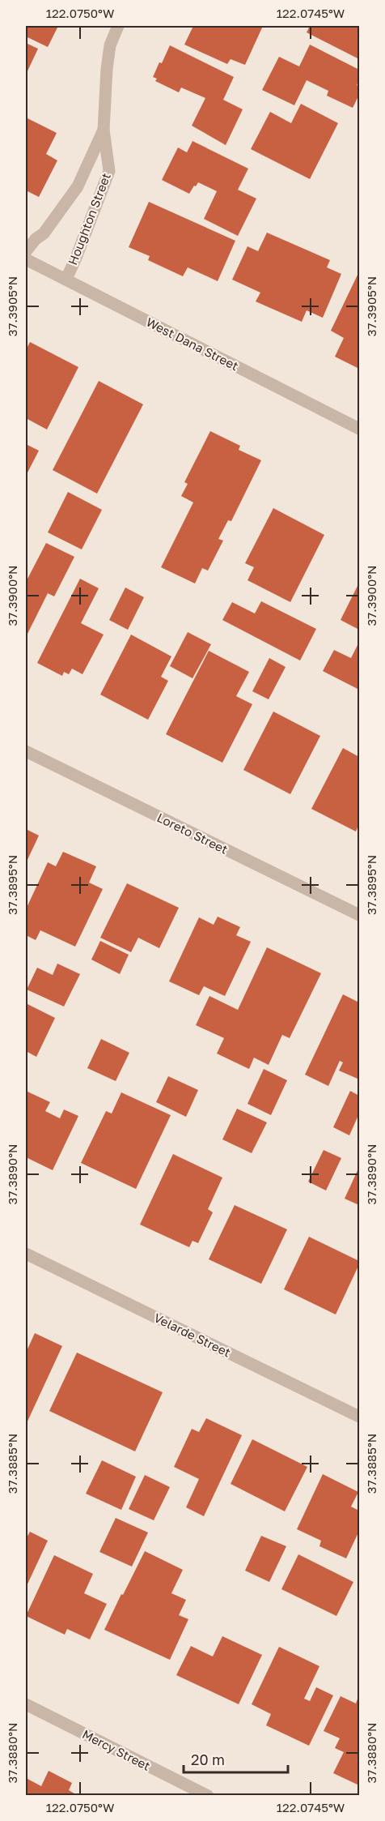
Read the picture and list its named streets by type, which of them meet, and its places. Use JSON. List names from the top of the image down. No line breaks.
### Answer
{"streets":{"street":["Houghton Street","West Dana Street","Loreto Street","Velarde Street","Mercy Street"]},"crossings":[["Houghton Street","West Dana Street"]],"scale_bar":"20 m","coordinates":["122.0750°W","122.0745°W","37.3905°N","37.3900°N","37.3895°N","37.3890°N","37.3885°N","37.3880°N"]}
